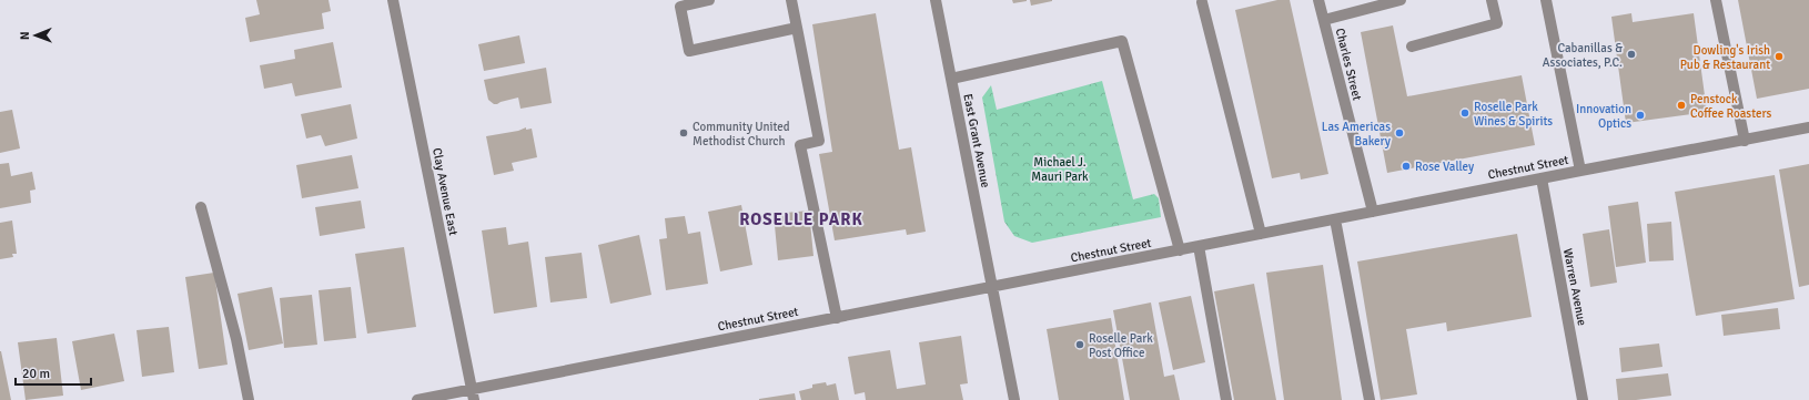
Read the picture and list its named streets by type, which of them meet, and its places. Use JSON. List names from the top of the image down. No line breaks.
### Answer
{"streets":{"street":["Charles Street","East Grant Avenue","Chestnut Street","Clay Avenue East","Warren Avenue"]},"crossings":[["Charles Street","Chestnut Street"],["East Grant Avenue","Chestnut Street"],["Chestnut Street","Clay Avenue East"],["Chestnut Street","Warren Avenue"]],"districts":["ROSELLE PARK"],"parks":["Michael J. Mauri Park"],"places":["Cabanillas & Associates, P.C.","Dowling's Irish Pub & Restaurant","Penstock Coffee Roasters","Roselle Park Wines & Spirits","Innovation Optics","Community United Methodist Church","Las Americas Bakery","Rose Valley","Roselle Park Post Office"],"scale_bar":"20 m","north":"left"}
